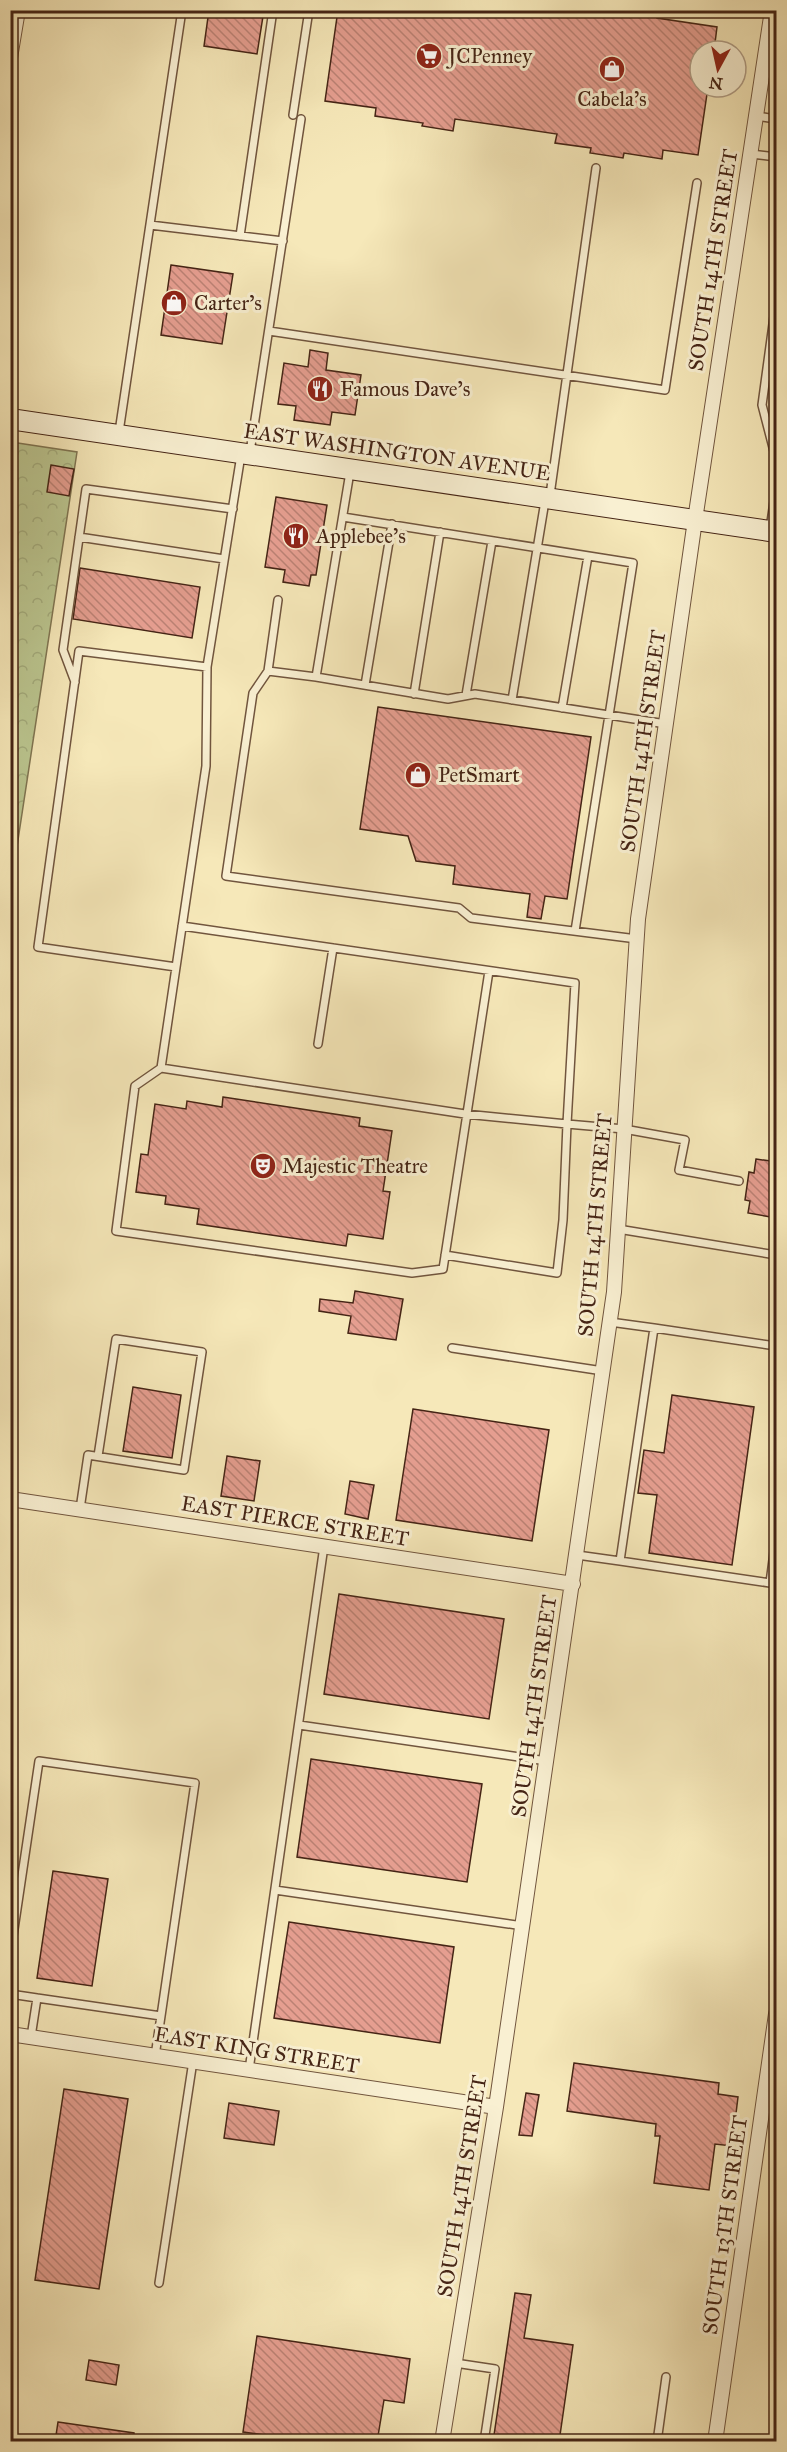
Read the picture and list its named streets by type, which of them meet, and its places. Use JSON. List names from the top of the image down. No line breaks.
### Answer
{"streets":{"street":["SOUTH 14TH STREET","EAST WASHINGTON AVENUE","EAST PIERCE STREET","EAST KING STREET","SOUTH 13TH STREET"]},"crossings":[["SOUTH 14TH STREET","EAST WASHINGTON AVENUE"],["SOUTH 14TH STREET","EAST PIERCE STREET"],["SOUTH 14TH STREET","EAST KING STREET"]],"places":{"supermarket":["JCPenney"],"shop":["Cabela's","Carter's","PetSmart"],"restaurant":["Famous Dave's","Applebee's"],"theatre":["Majestic Theatre"]},"north":"bottom"}
